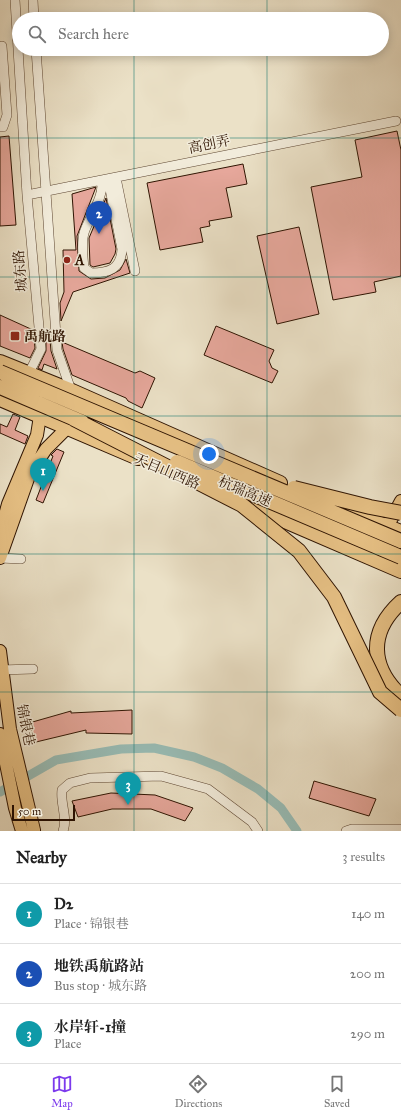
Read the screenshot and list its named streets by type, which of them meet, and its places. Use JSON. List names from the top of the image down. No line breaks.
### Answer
{"streets":{"highway":["天目山西路","杭瑞高速"],"main road":["锦银巷"],"street":["高创弄","城东路"]},"crossings":[["高创弄","城东路"],["天目山西路","杭瑞高速"]],"places":{"other":["A"],"transit":["禹航路"]},"scale_bar":"50 m","page":{"search":"Search here","pins":["2","1","3"],"scale":"50 m","heading":["Nearby","3 results"],"list":[{"mark":"1","name":"D2","note":"Place · 锦银巷","value":"140 m"},{"mark":"2","name":"地铁禹航路站","note":"Bus stop · 城东路","value":"200 m"},{"mark":"3","name":"水岸轩-1撞","note":"Place","value":"290 m"}],"nav":["Map","Directions","Saved"]}}
